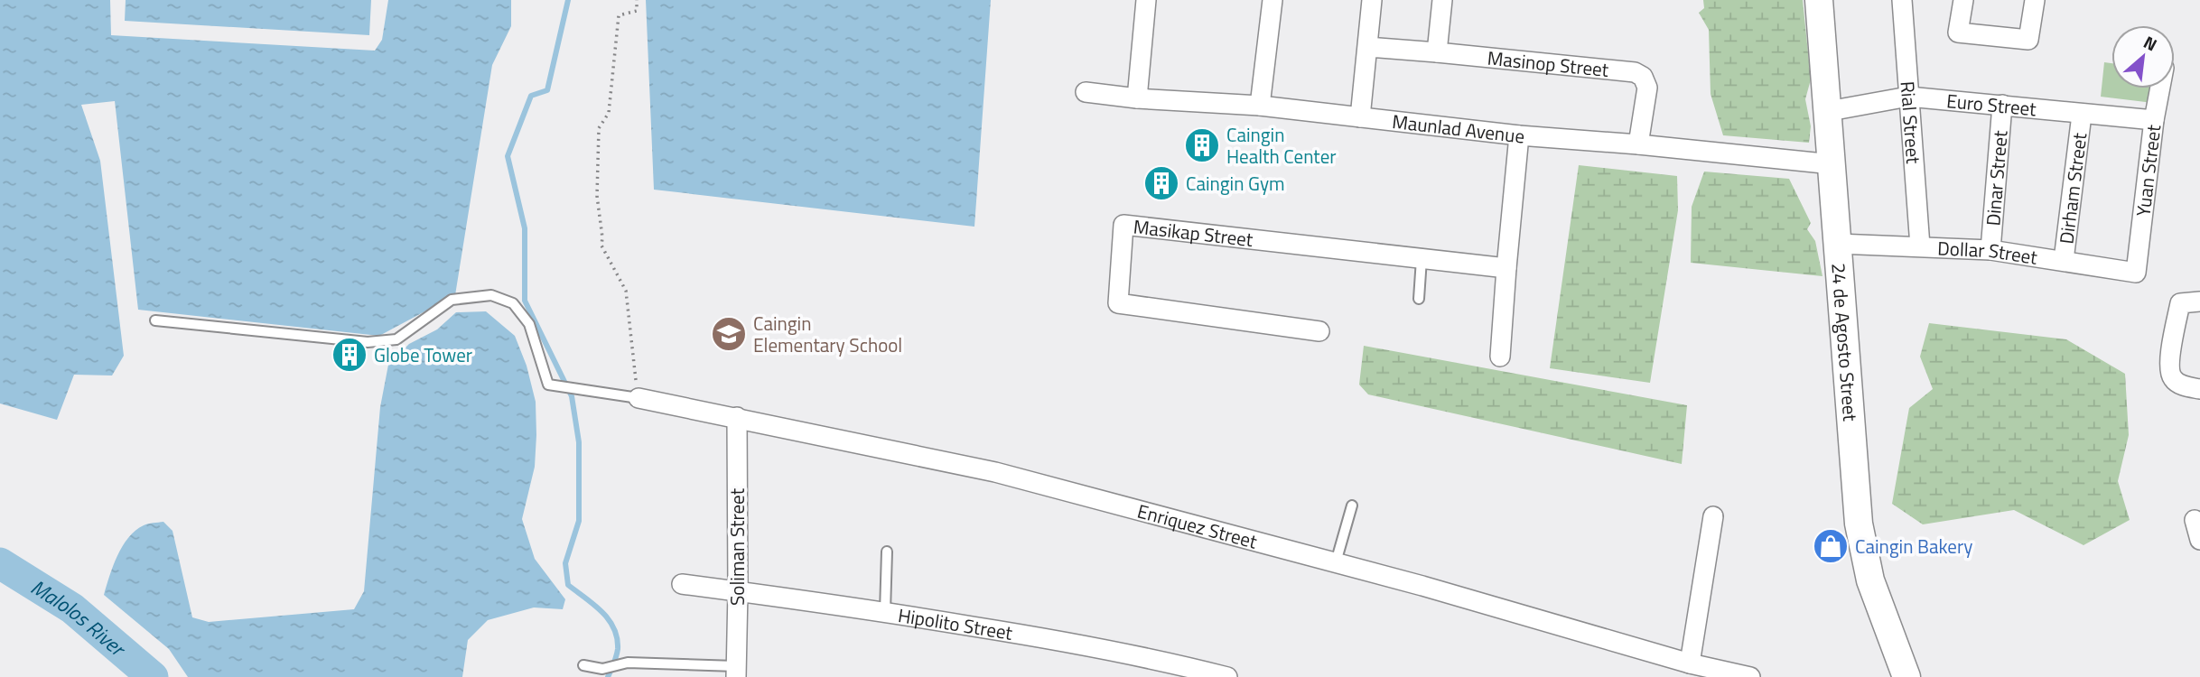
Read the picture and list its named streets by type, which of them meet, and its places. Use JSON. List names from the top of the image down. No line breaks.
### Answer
{"streets":{"street":["Masinop Street","Euro Street","Rial Street","Maunlad Avenue","Yuan Street","Dinar Street","Dirham Street","Masikap Street","Dollar Street","24 de Agosto Street","Enriquez Street","Soliman Street","Hipolito Street"]},"crossings":[["Masinop Street","Maunlad Avenue"],["Euro Street","Rial Street"],["Euro Street","Yuan Street"],["Euro Street","Dinar Street"],["Euro Street","Dirham Street"],["Euro Street","24 de Agosto Street"],["Rial Street","Dollar Street"],["Maunlad Avenue","24 de Agosto Street"],["Yuan Street","Dollar Street"],["Dinar Street","Dollar Street"],["Dirham Street","Dollar Street"],["Dollar Street","24 de Agosto Street"],["Enriquez Street","Soliman Street"],["Soliman Street","Hipolito Street"]],"water":["Malolos River"],"places":{"building":["Caingin Health Center","Caingin Gym","Globe Tower"],"school or university":["Caingin Elementary School"],"shop":["Caingin Bakery"]},"north":"top right"}
